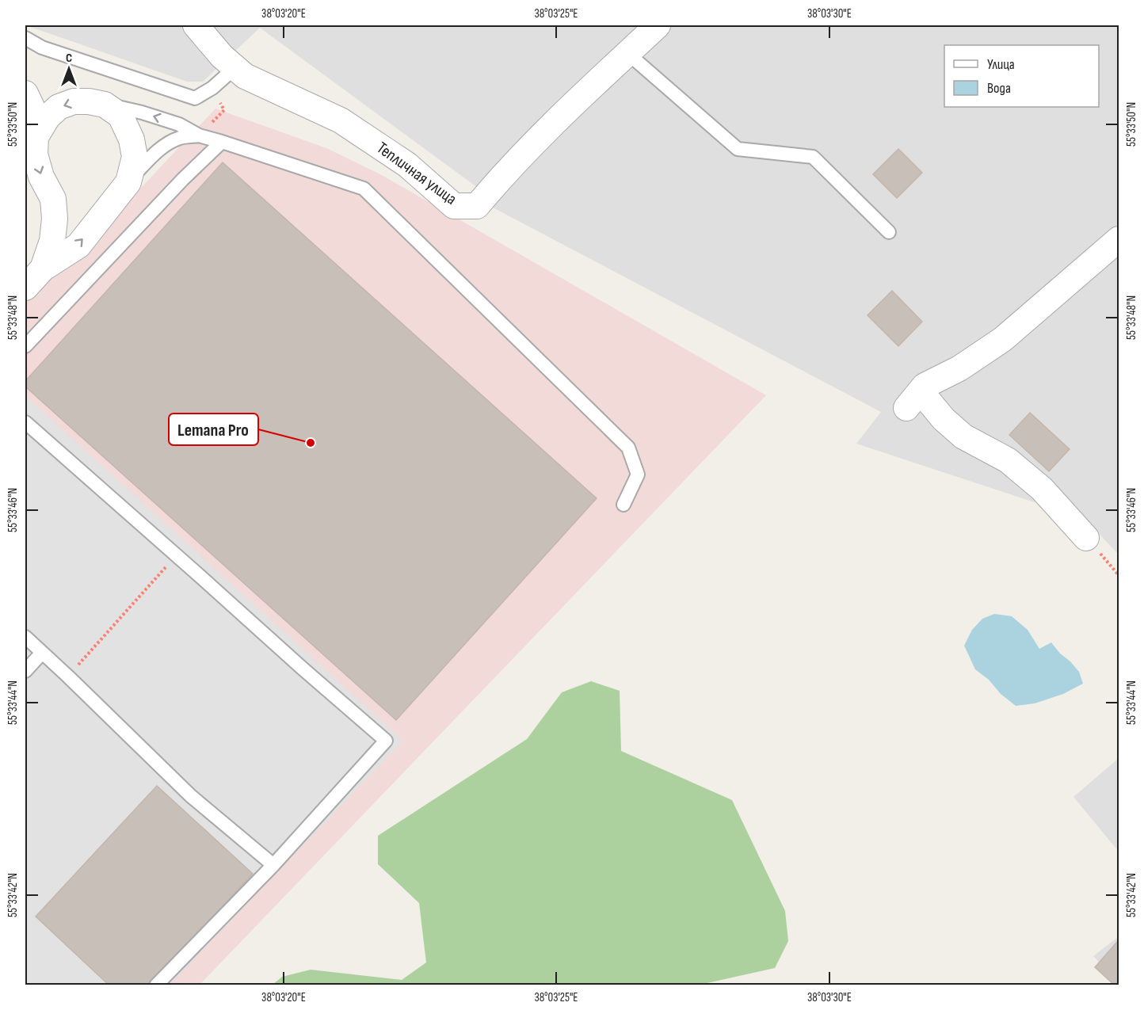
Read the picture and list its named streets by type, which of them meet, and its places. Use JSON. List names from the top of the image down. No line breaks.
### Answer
{"streets":{"street":["Тепличная улица"]},"places":["Lemana Pro"],"legend":["Улица","Вода"],"north":"top","coordinates":["38°03'20\"E","38°03'25\"E","38°03'30\"E","55°33'50\"N","55°33'48\"N","55°33'46\"N","55°33'44\"N","55°33'42\"N"]}
